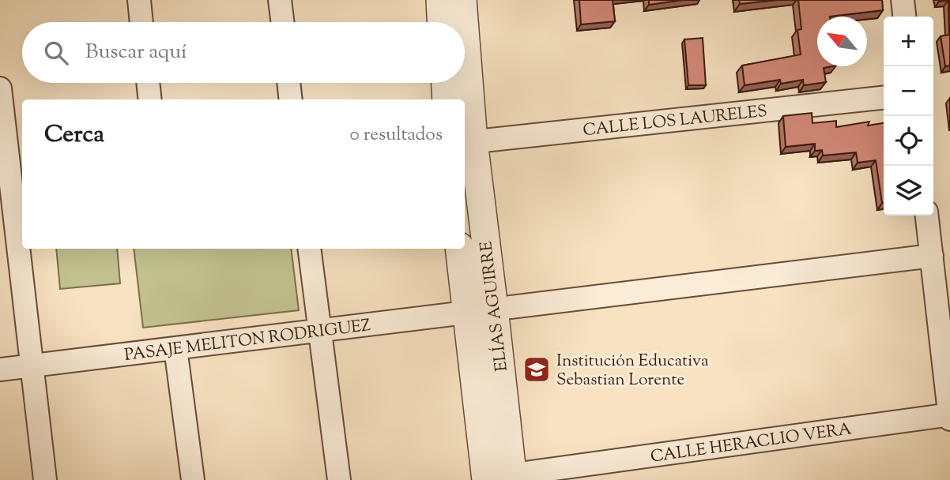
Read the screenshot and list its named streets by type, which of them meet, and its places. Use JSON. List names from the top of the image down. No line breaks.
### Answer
{"streets":{"street":["CALLE LOS LAURELES","ELÍAS AGUIRRE","PASAJE MELITON RODRIGUEZ","CALLE HERACLIO VERA"]},"crossings":[["CALLE LOS LAURELES","ELÍAS AGUIRRE"],["ELÍAS AGUIRRE","PASAJE MELITON RODRIGUEZ"],["ELÍAS AGUIRRE","CALLE HERACLIO VERA"]],"places":{"school or university":["Institución Educativa Sebastian Lorente"]},"north":"top left","page":{"map_buttons":["+","−"],"search":"Buscar aquí","heading":["Cerca","0 resultados"]}}
